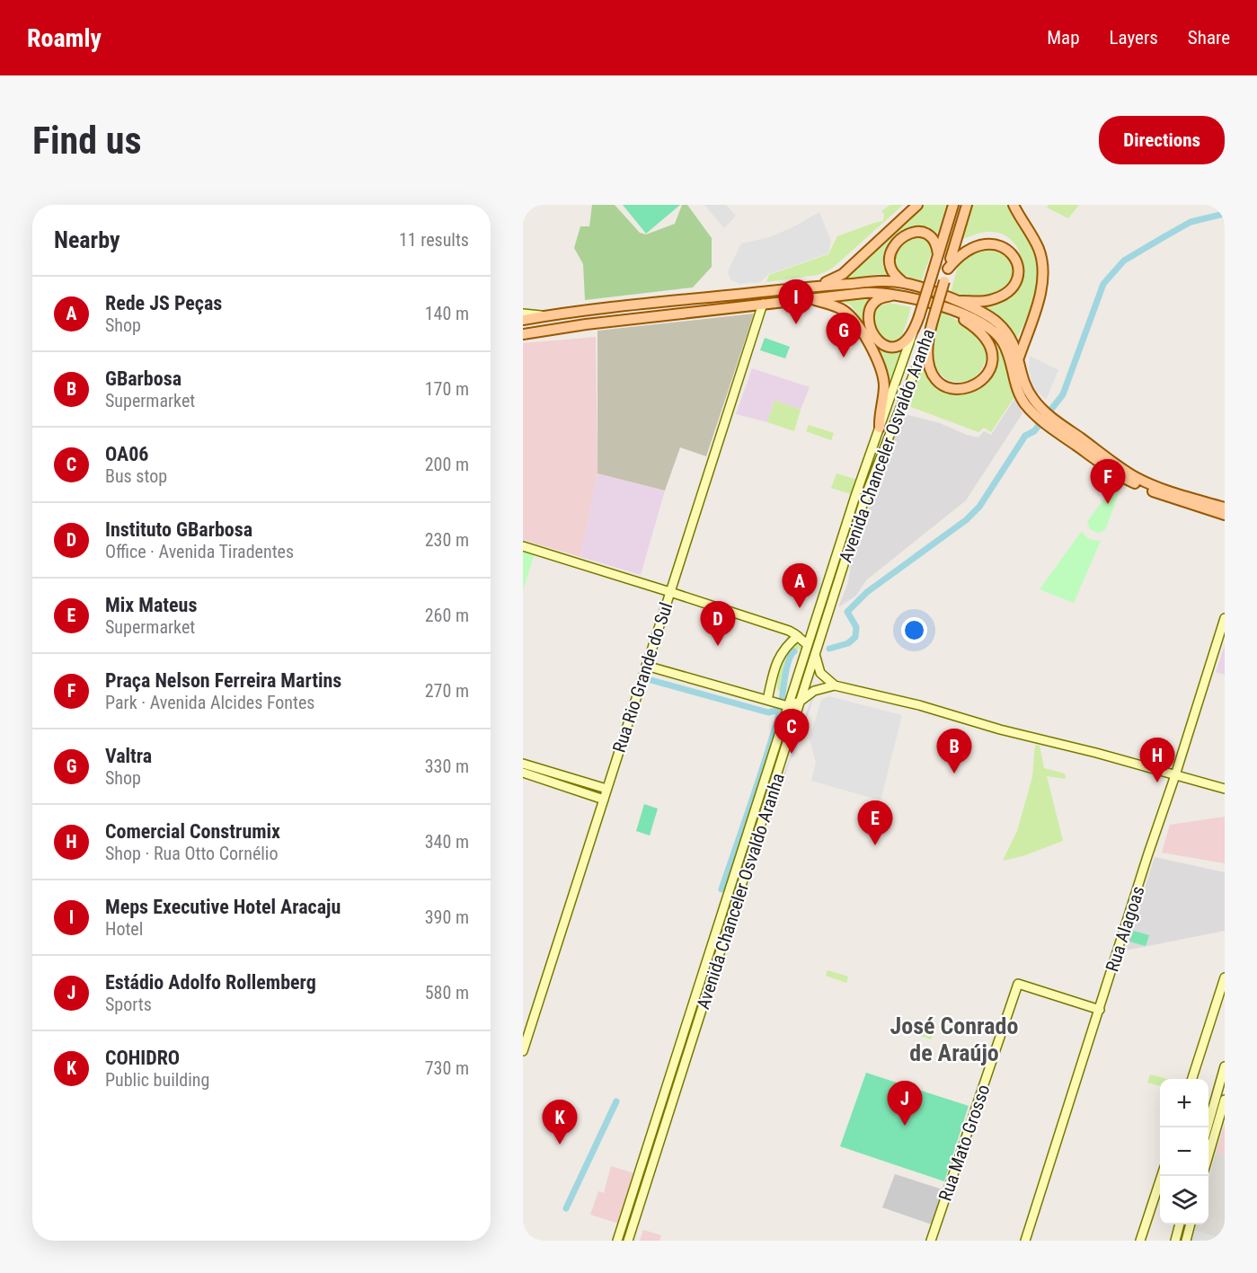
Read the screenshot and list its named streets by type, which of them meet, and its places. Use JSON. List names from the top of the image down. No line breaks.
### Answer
{"streets":{"main road":["Avenida Chanceler Osvaldo Aranha"],"street":["Rua Rio Grande do Sul","Rua Alagoas","Rua Mato Grosso"]},"crossings":[["Rua Alagoas","Rua Mato Grosso"]],"districts":["José Conrado de Araújo"],"page":{"header":"Roamly","nav":["Map","Layers","Share"],"buttons":"Directions","title":"Find us","heading":["Nearby","11 results"],"list":[{"mark":"A","name":"Rede JS Peças","note":"Shop","value":"140 m"},{"mark":"B","name":"GBarbosa","note":"Supermarket","value":"170 m"},{"mark":"C","name":"OA06","note":"Bus stop","value":"200 m"},{"mark":"D","name":"Instituto GBarbosa","note":"Office · Avenida Tiradentes","value":"230 m"},{"mark":"E","name":"Mix Mateus","note":"Supermarket","value":"260 m"},{"mark":"F","name":"Praça Nelson Ferreira Martins","note":"Park · Avenida Alcides Fontes","value":"270 m"},{"mark":"G","name":"Valtra","note":"Shop","value":"330 m"},{"mark":"H","name":"Comercial Construmix","note":"Shop · Rua Otto Cornélio","value":"340 m"},{"mark":"I","name":"Meps Executive Hotel Aracaju","note":"Hotel","value":"390 m"},{"mark":"J","name":"Estádio Adolfo Rollemberg","note":"Sports","value":"580 m"},{"mark":"K","name":"COHIDRO","note":"Public building","value":"730 m"}],"pins":["I","G","F","A","D","C","B","H","E","J","K"],"map_buttons":["+","−"]}}
